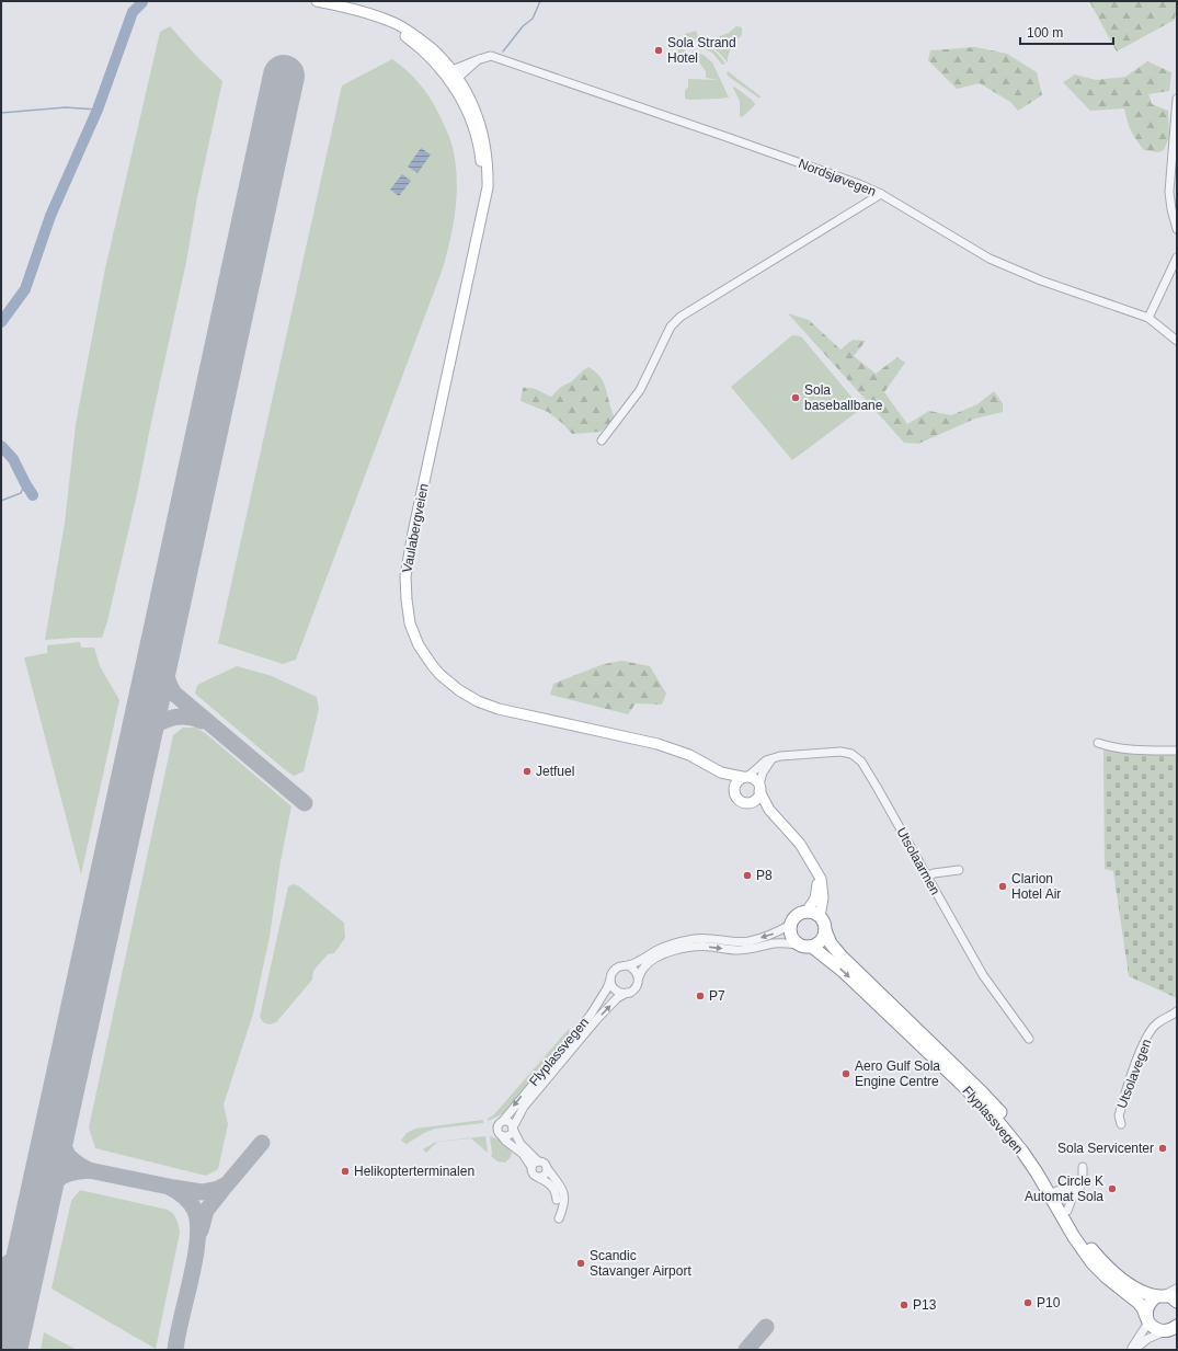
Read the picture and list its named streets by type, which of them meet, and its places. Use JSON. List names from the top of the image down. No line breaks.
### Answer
{"streets":{"highway":["Flyplassvegen"],"main road":["Vaulabergveien"],"street":["Nordsjøvegen","Utsolaarmen","Utsolavegen"]},"crossings":[["Nordsjøvegen","Vaulabergveien"],["Vaulabergveien","Utsolaarmen"]],"places":["Sola Strand Hotel","Sola baseballbane","Jetfuel","P8","Clarion Hotel Air","P7","Aero Gulf Sola Engine Centre","Sola Servicenter","Helikopterterminalen","Circle K Automat Sola","Scandic Stavanger Airport","P10","P13"],"scale_bar":"100 m"}
